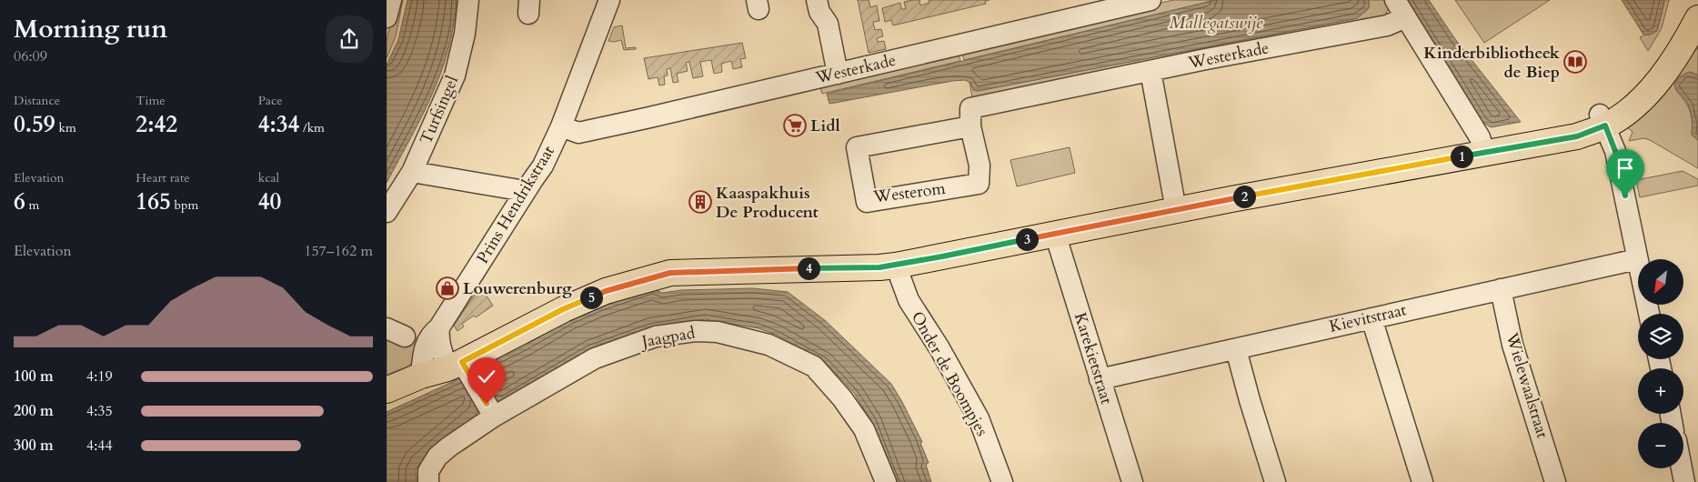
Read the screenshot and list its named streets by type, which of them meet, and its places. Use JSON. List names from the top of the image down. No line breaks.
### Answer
{"streets":{"street":["Westerkade","Turfsingel","Westerom","Prins Hendrikstraat","Kievitstraat","Jaagpad","Karekietstraat","Onder de Boompjes","Wielewaalstraat"]},"crossings":[["Westerkade","Westerom"],["Westerkade","Prins Hendrikstraat"],["Kievitstraat","Karekietstraat"],["Kievitstraat","Wielewaalstraat"]],"water":["Mallegatswije"],"places":{"library":["Kinderbibliotheek de Biep"],"supermarket":["Lidl"],"building":["Kaaspakhuis De Producent"],"shop":["Louwerenburg"]},"north":"bottom left","page":{"heading":["Morning run","06:09"],"stats":[["Distance","0.59 km"],["Time","2:42"],["Pace","4:34 /km"],["Elevation","6 m"],["Heart rate","165 bpm"],["kcal","40"]],"pins":["1","2","3","4","5"],"chart":["Elevation","157–162 m"],"map_buttons":["+","−"],"list":[{"name":"100 m","note":"4:19"},{"name":"200 m","note":"4:35"},{"name":"300 m","note":"4:44"}]}}
